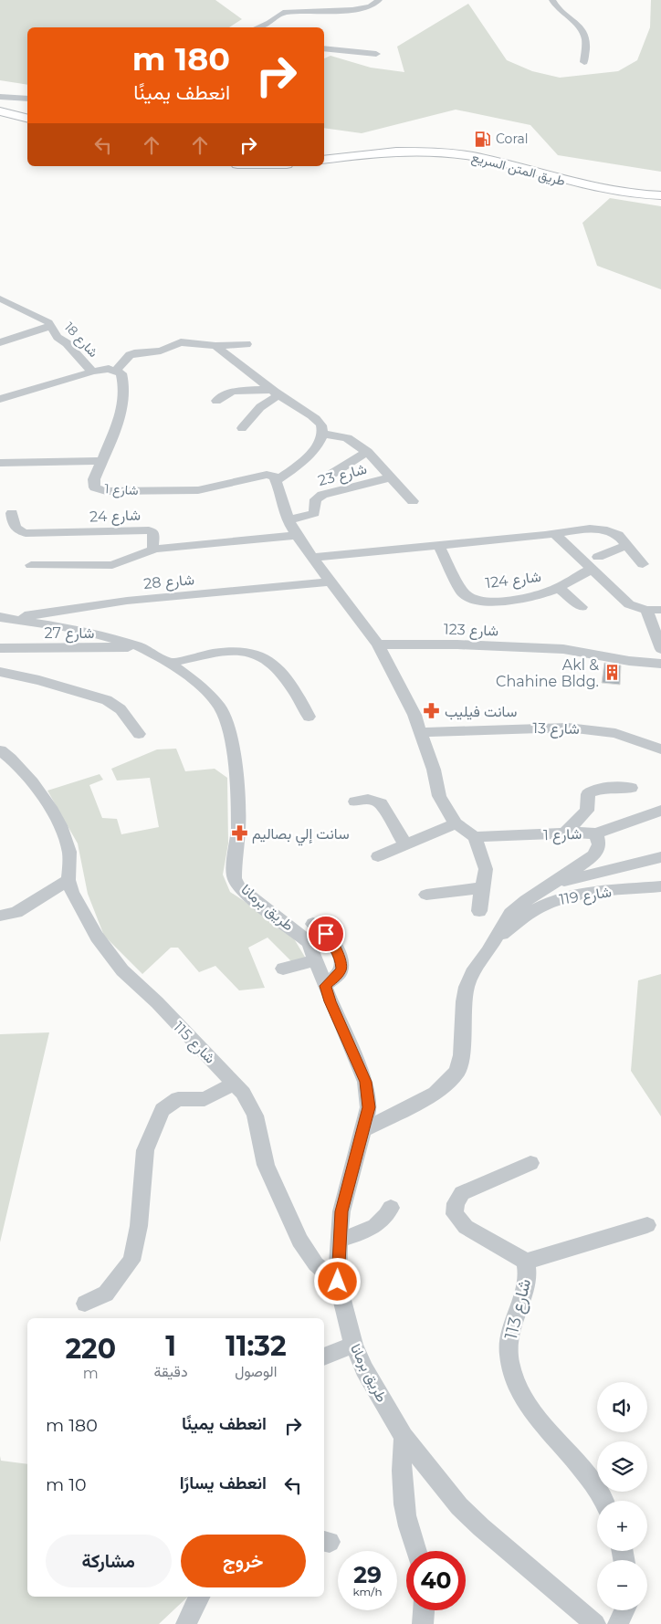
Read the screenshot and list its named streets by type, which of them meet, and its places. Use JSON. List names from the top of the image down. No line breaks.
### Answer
{"streets":{"highway":["طريق المتن السريع"],"street":["شارع 18","شارع 23","شارع 1","شارع 24","شارع 124","شارع 28","شارع 123","شارع 27","شارع 13","شارع 119","طريق برمانا","شارع 115","شارع 113"]},"crossings":[["شارع 1","شارع 119"],["شارع 1","طريق برمانا"],["شارع 28","طريق برمانا"],["شارع 27","طريق برمانا"],["طريق برمانا","شارع 115"]],"places":{"fuel station":["Coral"],"building":["Akl & Chahine Bldg."],"pharmacy":["سانت فيليب","سانت إلي بصاليم"]},"page":{"turn":["180 m","انعطف يمينًا"],"eta":["11:32","الوصول","1","دقيقة","220","m"],"map_buttons":["+","−"],"list":[{"name":"انعطف يمينًا","value":"180 m"},{"name":"انعطف يسارًا","value":"10 m"}],"buttons":["خروج","مشاركة"],"speed":"29 km/h","limit":"40"}}
